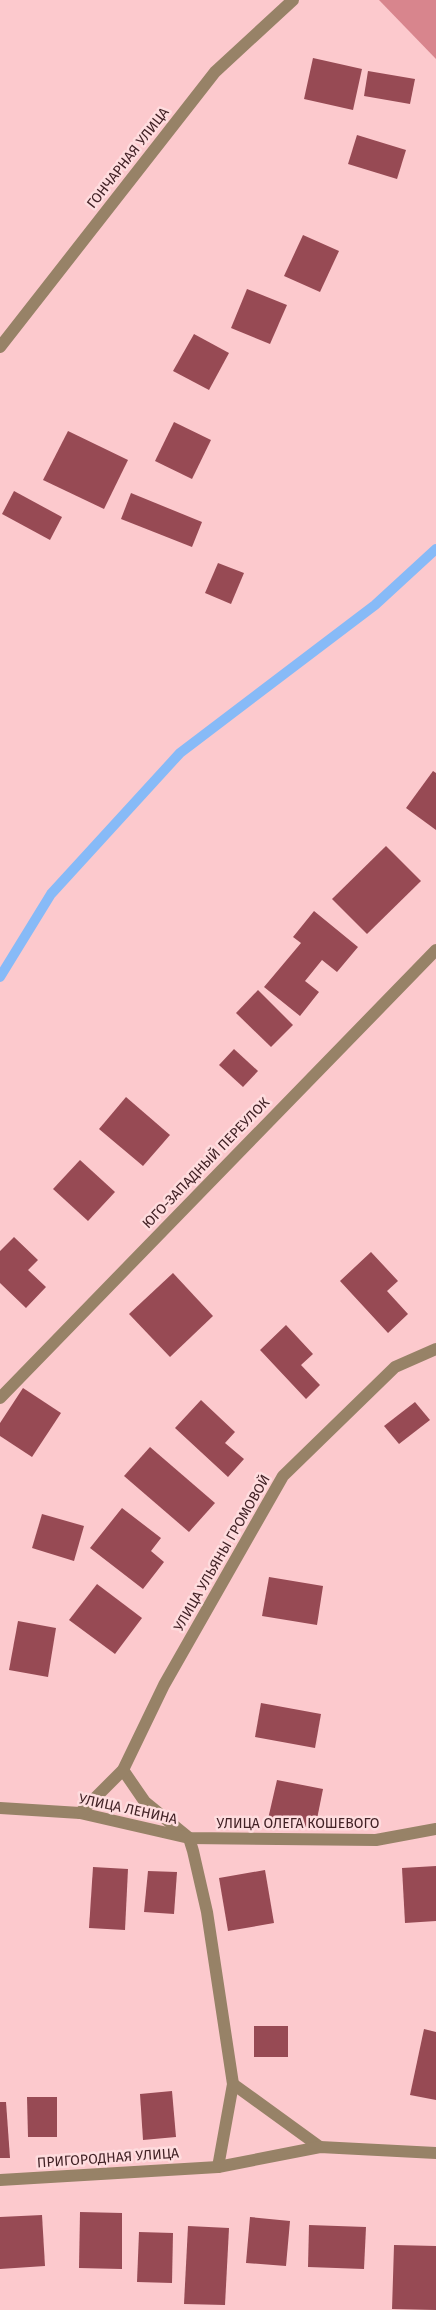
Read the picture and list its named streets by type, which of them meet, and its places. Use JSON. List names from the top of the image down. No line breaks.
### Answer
{"streets":{"street":["ГОНЧАРНАЯ УЛИЦА","ЮГО-ЗАПАДНЫЙ ПЕРЕУЛОК","УЛИЦА УЛЬЯНЫ ГРОМОВОЙ","УЛИЦА ЛЕНИНА","УЛИЦА ОЛЕГА КОШЕВОГО","ПРИГОРОДНАЯ УЛИЦА"]},"crossings":[["УЛИЦА УЛЬЯНЫ ГРОМОВОЙ","УЛИЦА ЛЕНИНА"],["УЛИЦА ЛЕНИНА","УЛИЦА ОЛЕГА КОШЕВОГО"]]}
